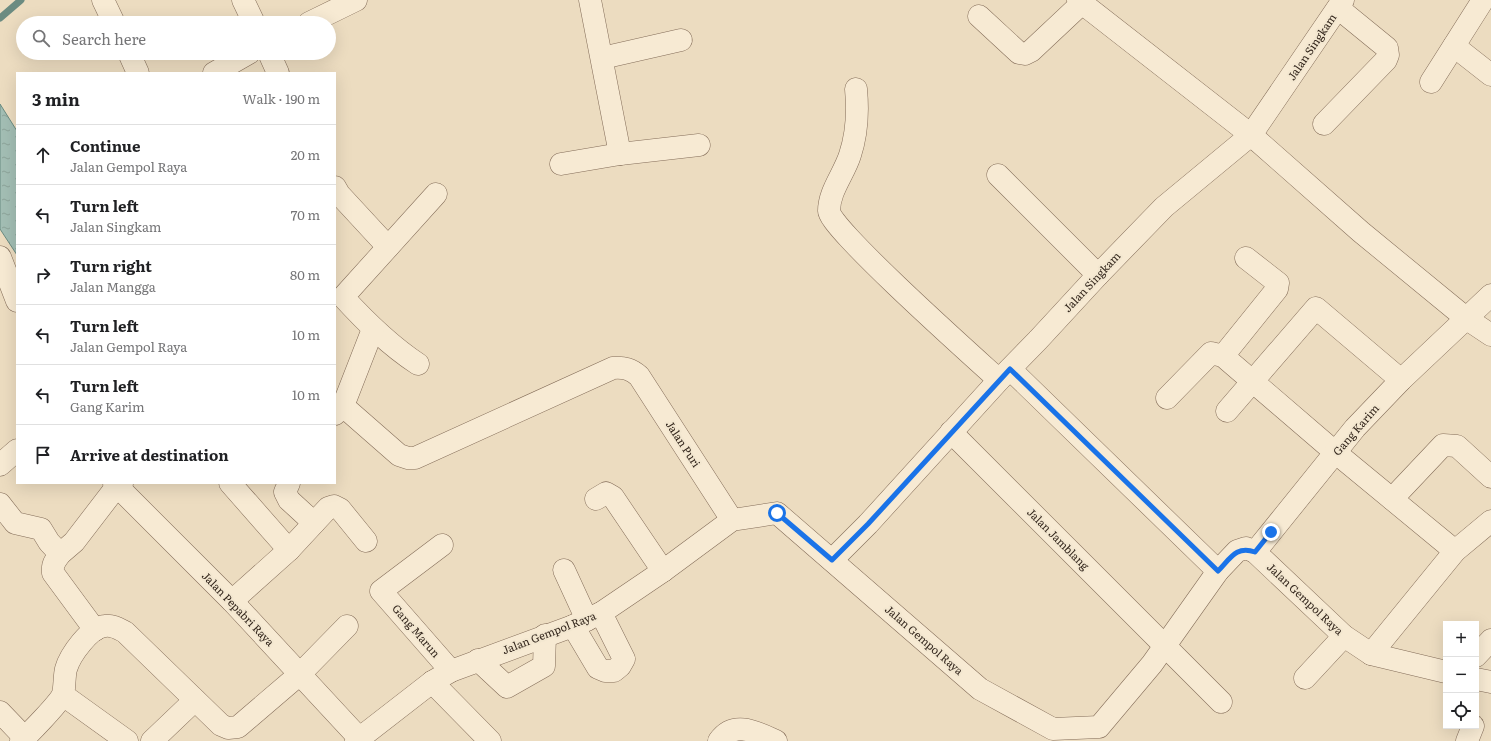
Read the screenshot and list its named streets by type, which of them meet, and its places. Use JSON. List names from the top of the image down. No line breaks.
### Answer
{"streets":{"street":["Jalan Singkam","Gang Karim","Jalan Puri","Jalan Jamblang","Jalan Gempol Raya","Jalan Pepabri Raya","Gang Marun"]},"crossings":[["Jalan Singkam","Jalan Jamblang"],["Jalan Singkam","Jalan Gempol Raya"],["Gang Karim","Jalan Gempol Raya"],["Jalan Puri","Jalan Gempol Raya"],["Jalan Jamblang","Jalan Gempol Raya"],["Jalan Gempol Raya","Jalan Pepabri Raya"],["Jalan Gempol Raya","Gang Marun"]],"page":{"search":"Search here","heading":["3 min","Walk · 190 m"],"list":[["Continue","Jalan Gempol Raya","20 m"],["Turn left","Jalan Singkam","70 m"],["Turn right","Jalan Mangga","80 m"],["Turn left","Jalan Gempol Raya","10 m"],["Turn left","Gang Karim","10 m"],"Arrive at destination"],"map_buttons":["+","−"]}}
